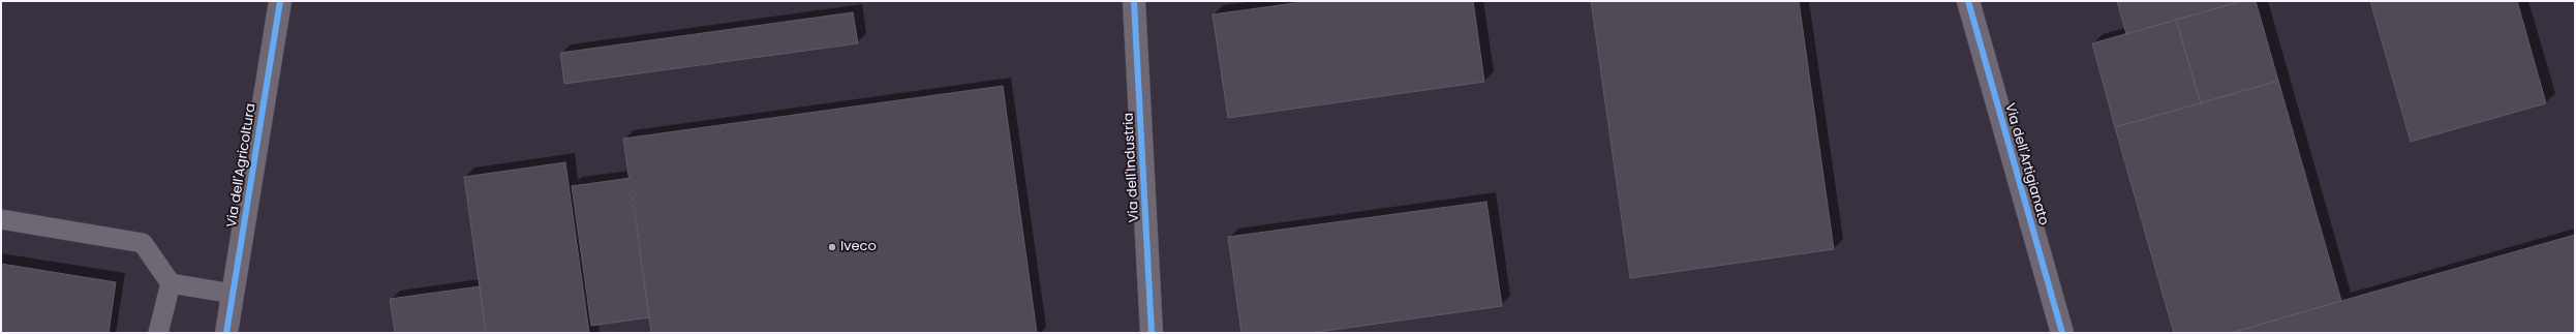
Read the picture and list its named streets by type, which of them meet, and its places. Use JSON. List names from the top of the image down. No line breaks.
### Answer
{"streets":{"street":["Via dell'Artigianato","Via dell'Agricoltura","Via dell'Industria"]},"places":["Iveco"]}
